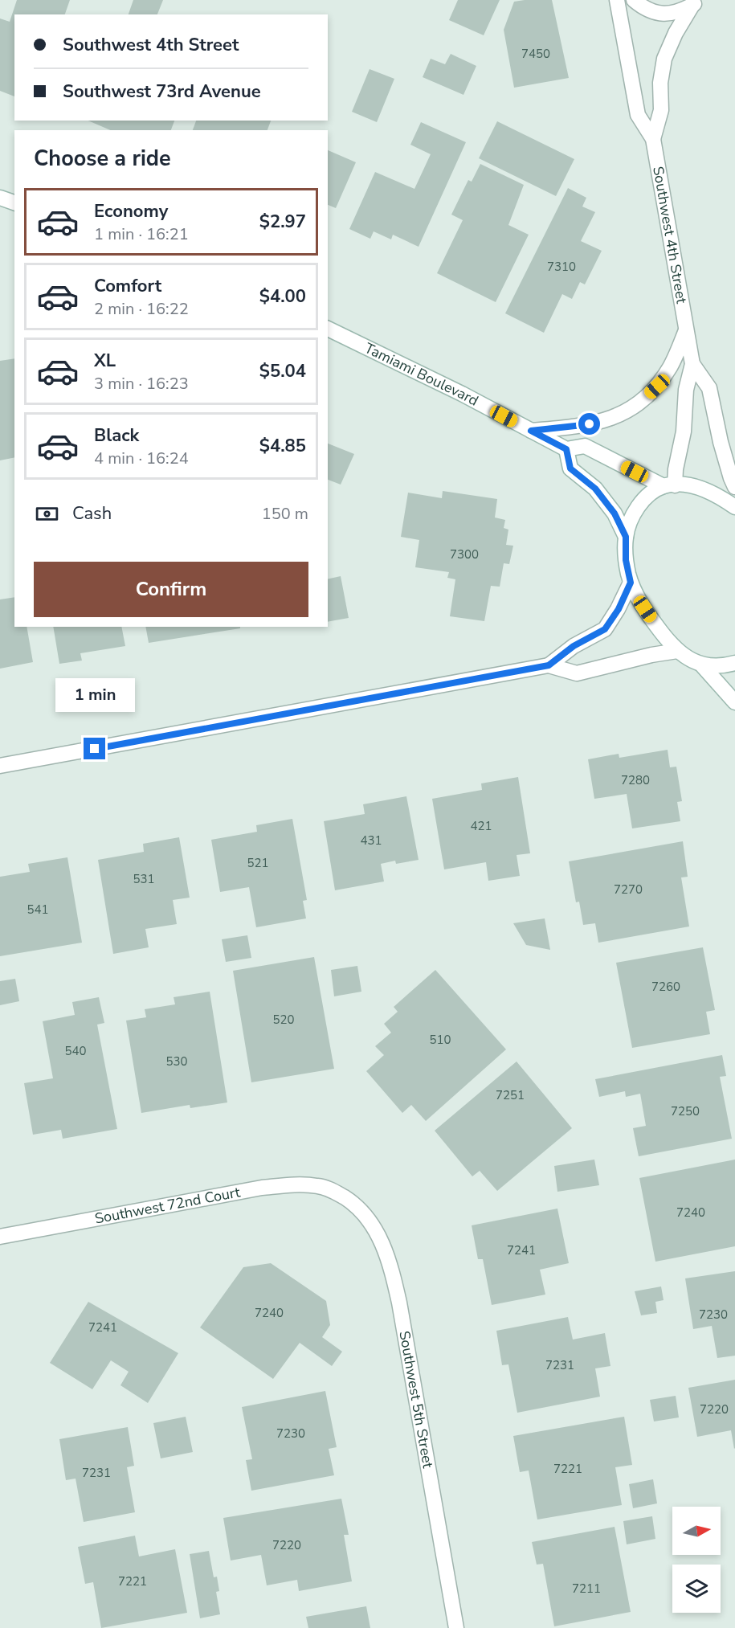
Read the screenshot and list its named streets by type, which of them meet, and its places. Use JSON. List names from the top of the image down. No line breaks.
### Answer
{"streets":{"street":["Southwest 4th Street","Tamiami Boulevard","Southwest 72nd Court","Southwest 5th Street"]},"crossings":[["Southwest 4th Street","Tamiami Boulevard"],["Southwest 72nd Court","Southwest 5th Street"]],"house_numbers":["7450","7310","7300","7280","421","431","521","531","7270","541","7260","520","510","540","530","7251","7250","7240","7241","7240","7230","7241","7231","7220","7230","7221","7231","7220","7221","7211"],"north":"right","page":{"banner":["Southwest 4th Street","Southwest 73rd Avenue"],"heading":"Choose a ride","list":[{"name":"Economy","note":"1 min · 16:21","value":"$2.97"},{"name":"Comfort","note":"2 min · 16:22","value":"$4.00"},{"name":"XL","note":"3 min · 16:23","value":"$5.04"},{"name":"Black","note":"4 min · 16:24","value":"$4.85"}],"pay":["Cash","150 m"],"buttons":"Confirm","bubble":"1 min"}}
